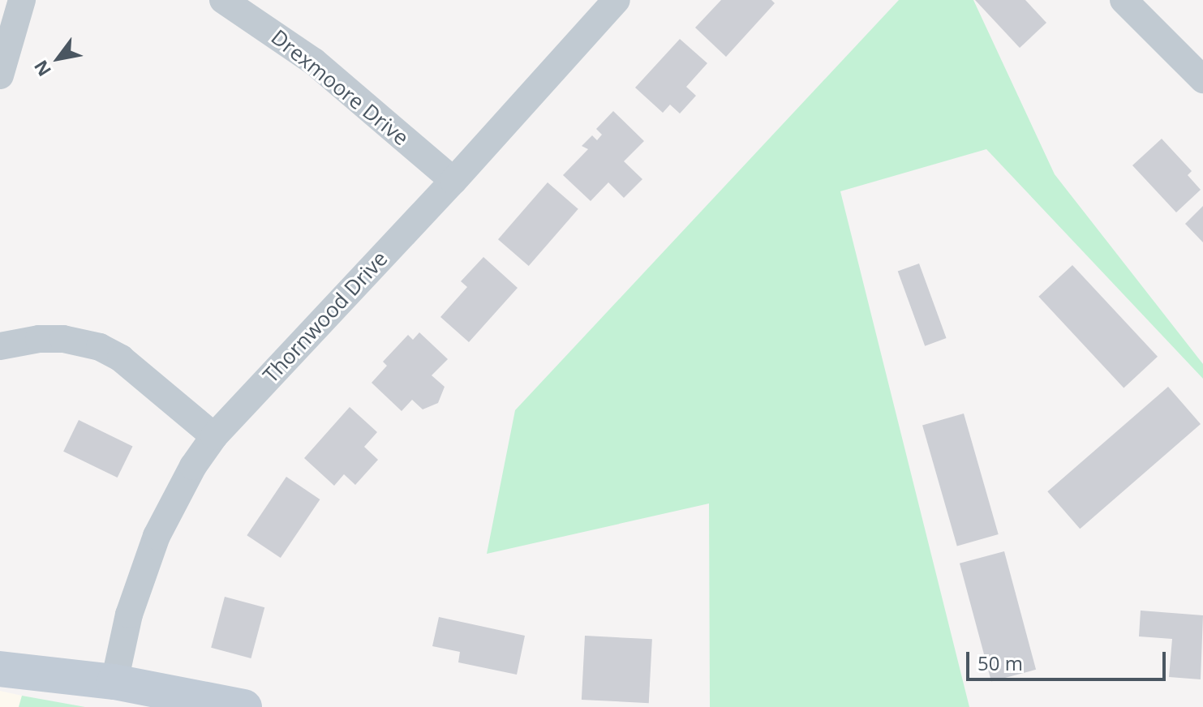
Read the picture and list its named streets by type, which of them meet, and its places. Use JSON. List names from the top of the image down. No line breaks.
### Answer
{"streets":{"street":["Drexmoore Drive","Thornwood Drive"]},"crossings":[["Drexmoore Drive","Thornwood Drive"]],"scale_bar":"50 m","north":"bottom left"}
